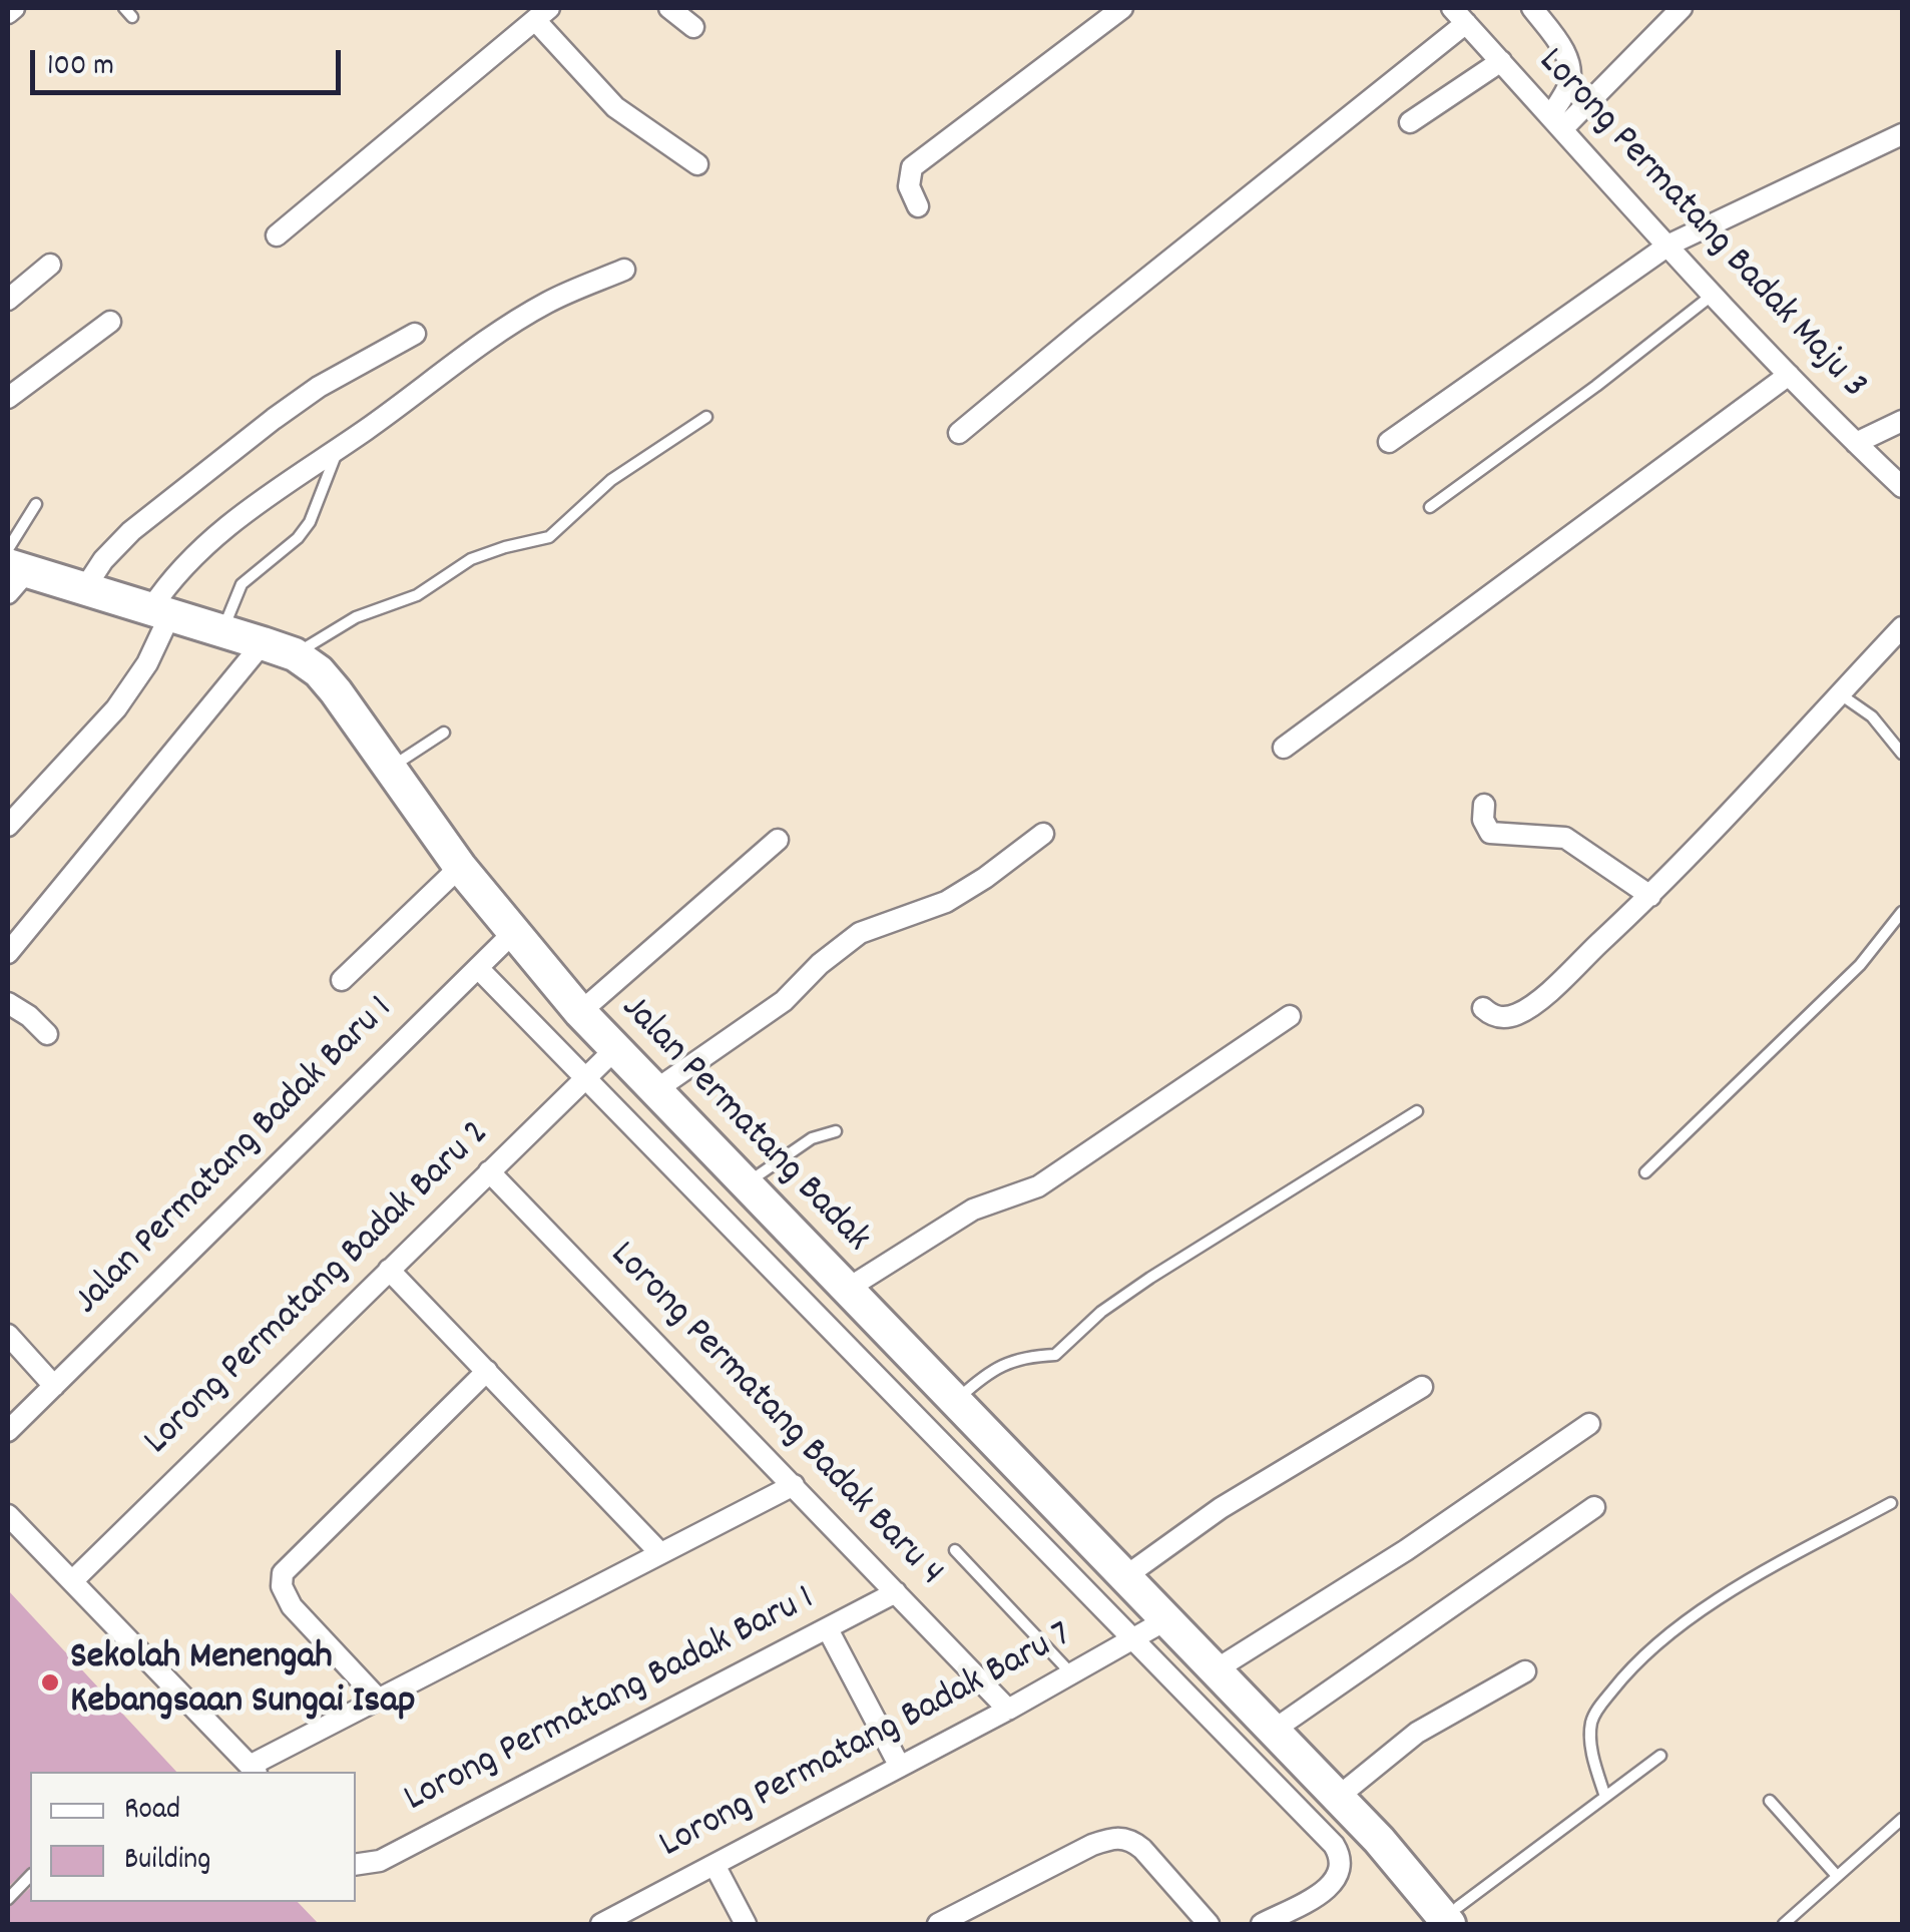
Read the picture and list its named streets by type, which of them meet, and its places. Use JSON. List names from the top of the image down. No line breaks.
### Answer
{"streets":{"main road":["Jalan Permatang Badak"],"street":["Lorong Permatang Badak Maju 3","Jalan Permatang Badak Baru 1","Lorong Permatang Badak Baru 2","Lorong Permatang Badak Baru 4","Lorong Permatang Badak Baru 1","Lorong Permatang Badak Baru 7"]},"crossings":[["Jalan Permatang Badak","Jalan Permatang Badak Baru 1"],["Jalan Permatang Badak","Lorong Permatang Badak Baru 2"],["Jalan Permatang Badak","Lorong Permatang Badak Baru 7"],["Lorong Permatang Badak Baru 2","Lorong Permatang Badak Baru 4"],["Lorong Permatang Badak Baru 4","Lorong Permatang Badak Baru 1"],["Lorong Permatang Badak Baru 4","Lorong Permatang Badak Baru 7"]],"places":["Sekolah Menengah Kebangsaan Sungai Isap"],"legend":["Road","Building"],"scale_bar":"100 m"}
